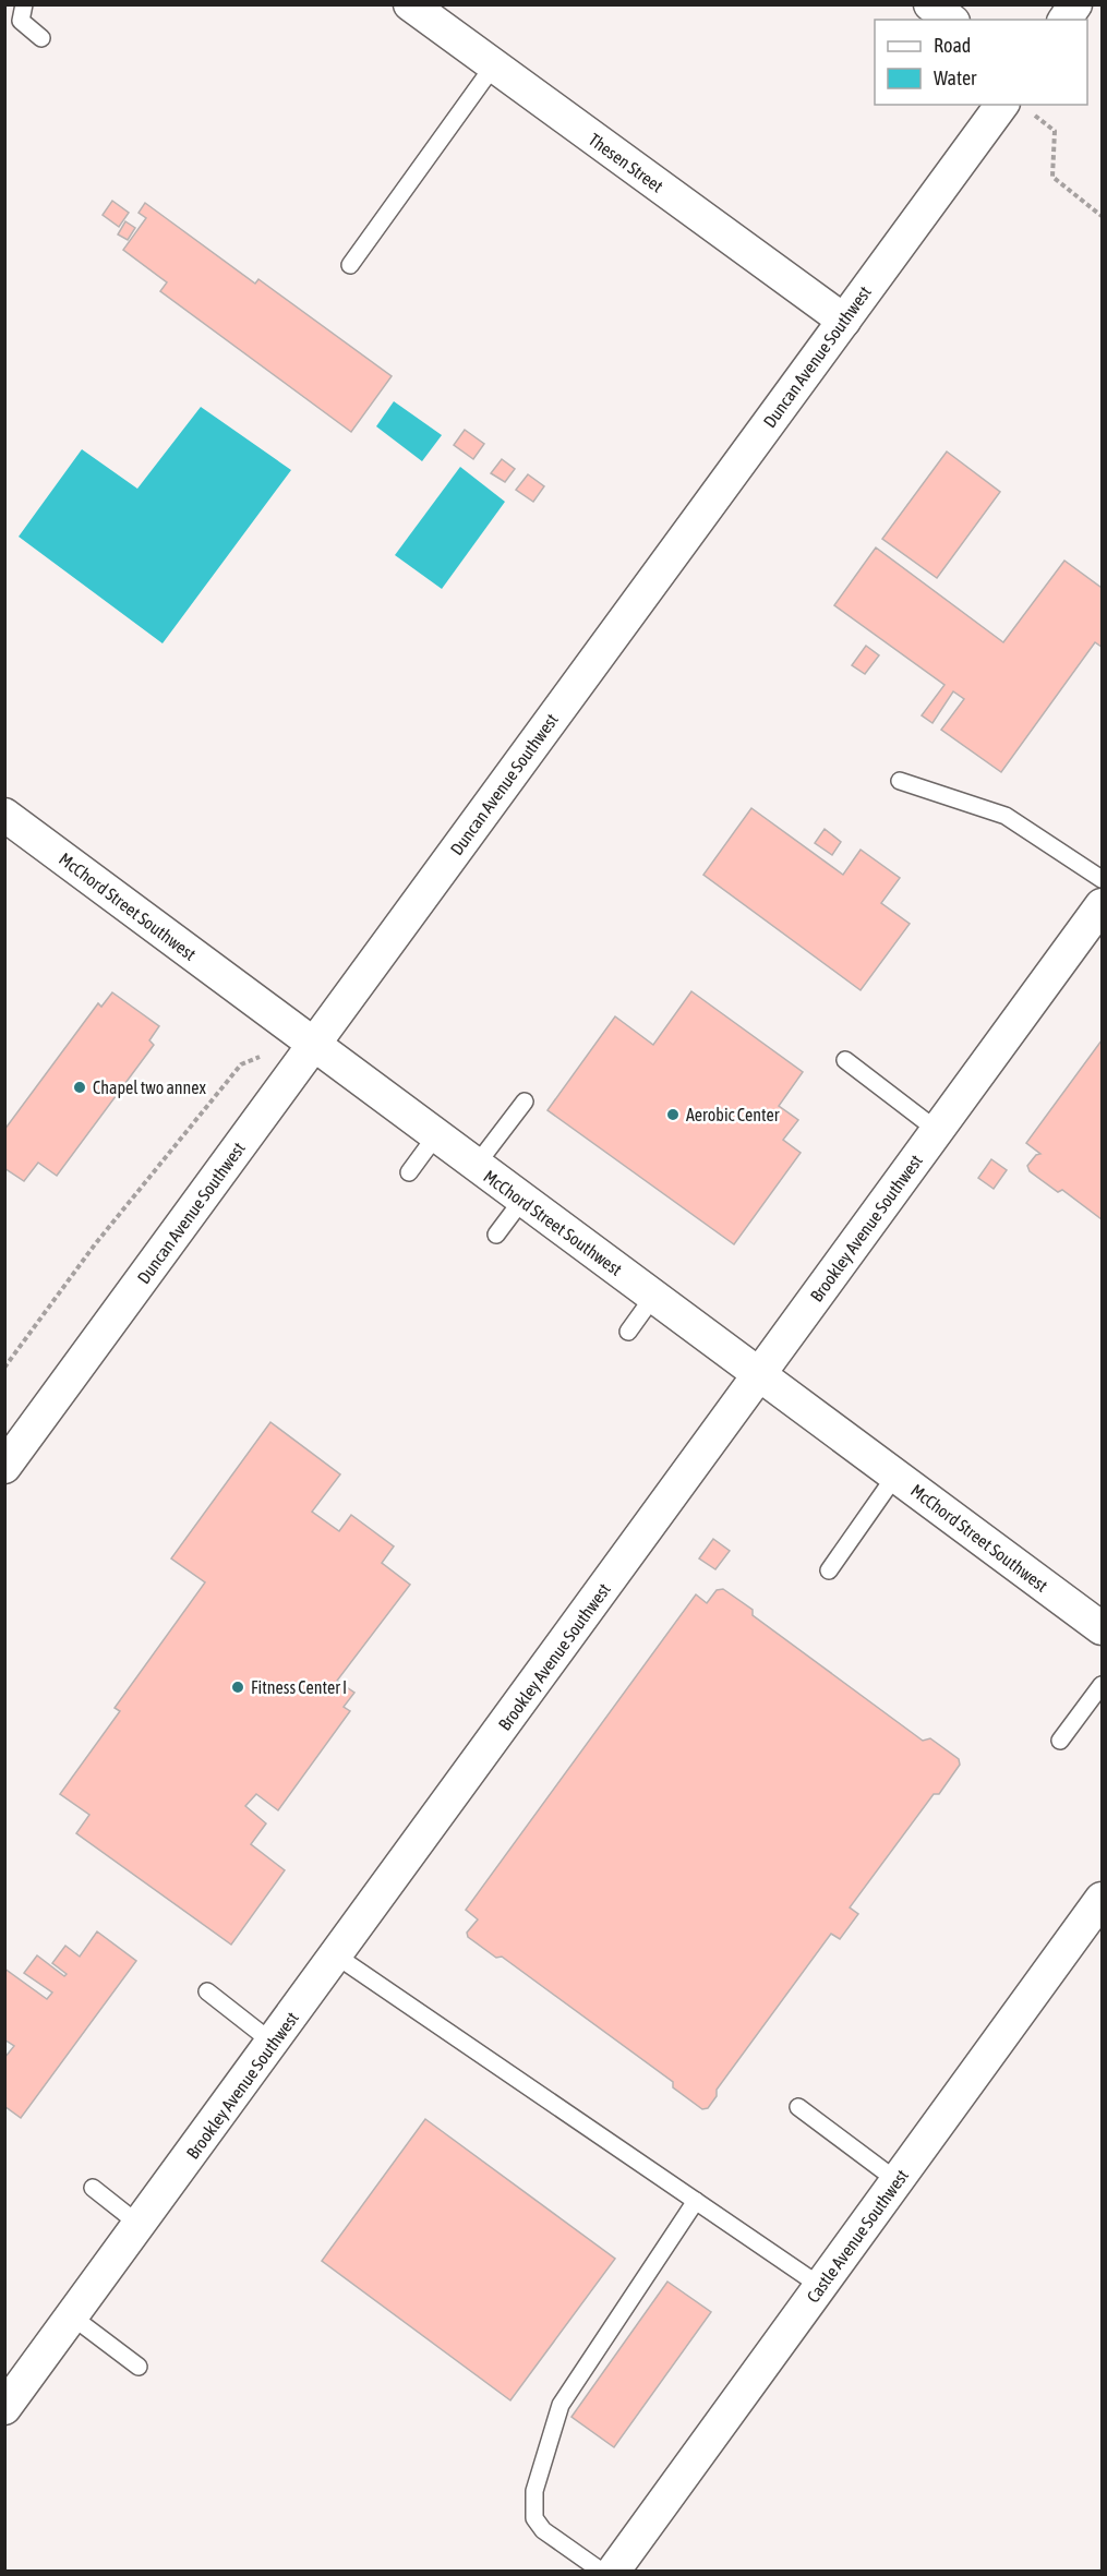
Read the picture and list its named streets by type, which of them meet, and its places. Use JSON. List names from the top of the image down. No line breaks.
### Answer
{"streets":{"street":["Thesen Street","Duncan Avenue Southwest","McChord Street Southwest","Brookley Avenue Southwest","Castle Avenue Southwest"]},"crossings":[["Thesen Street","Duncan Avenue Southwest"],["Duncan Avenue Southwest","McChord Street Southwest"],["McChord Street Southwest","Brookley Avenue Southwest"]],"places":["Chapel two annex","Aerobic Center","Fitness Center I"],"legend":["Road","Water"]}
